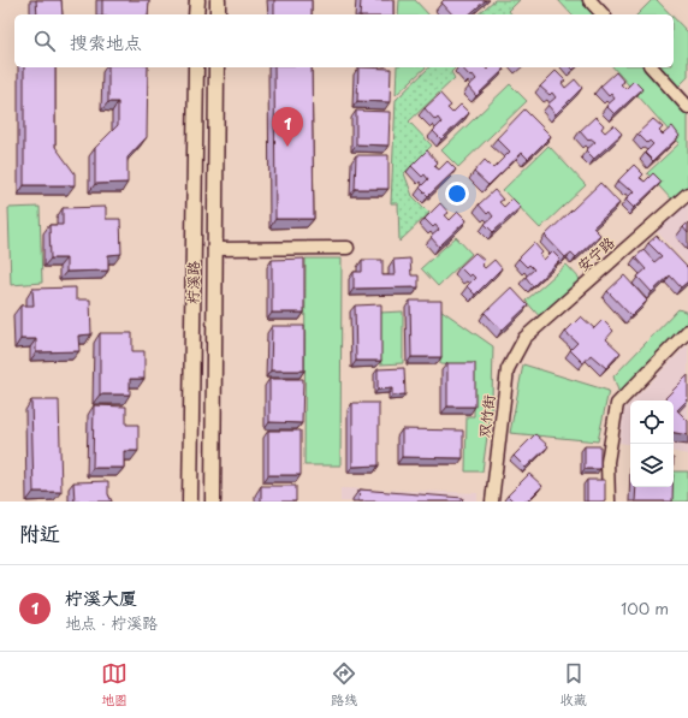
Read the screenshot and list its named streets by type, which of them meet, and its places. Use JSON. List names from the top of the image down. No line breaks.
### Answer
{"streets":{"main road":["柠溪路"],"street":["安宁路","双竹街"]},"crossings":[["安宁路","双竹街"]],"page":{"search":"搜索地点","pins":"1","heading":"附近","list":[{"mark":"1","name":"柠溪大厦","note":"地点 · 柠溪路","value":"100 m"}],"nav":["地图","路线","收藏"]}}
